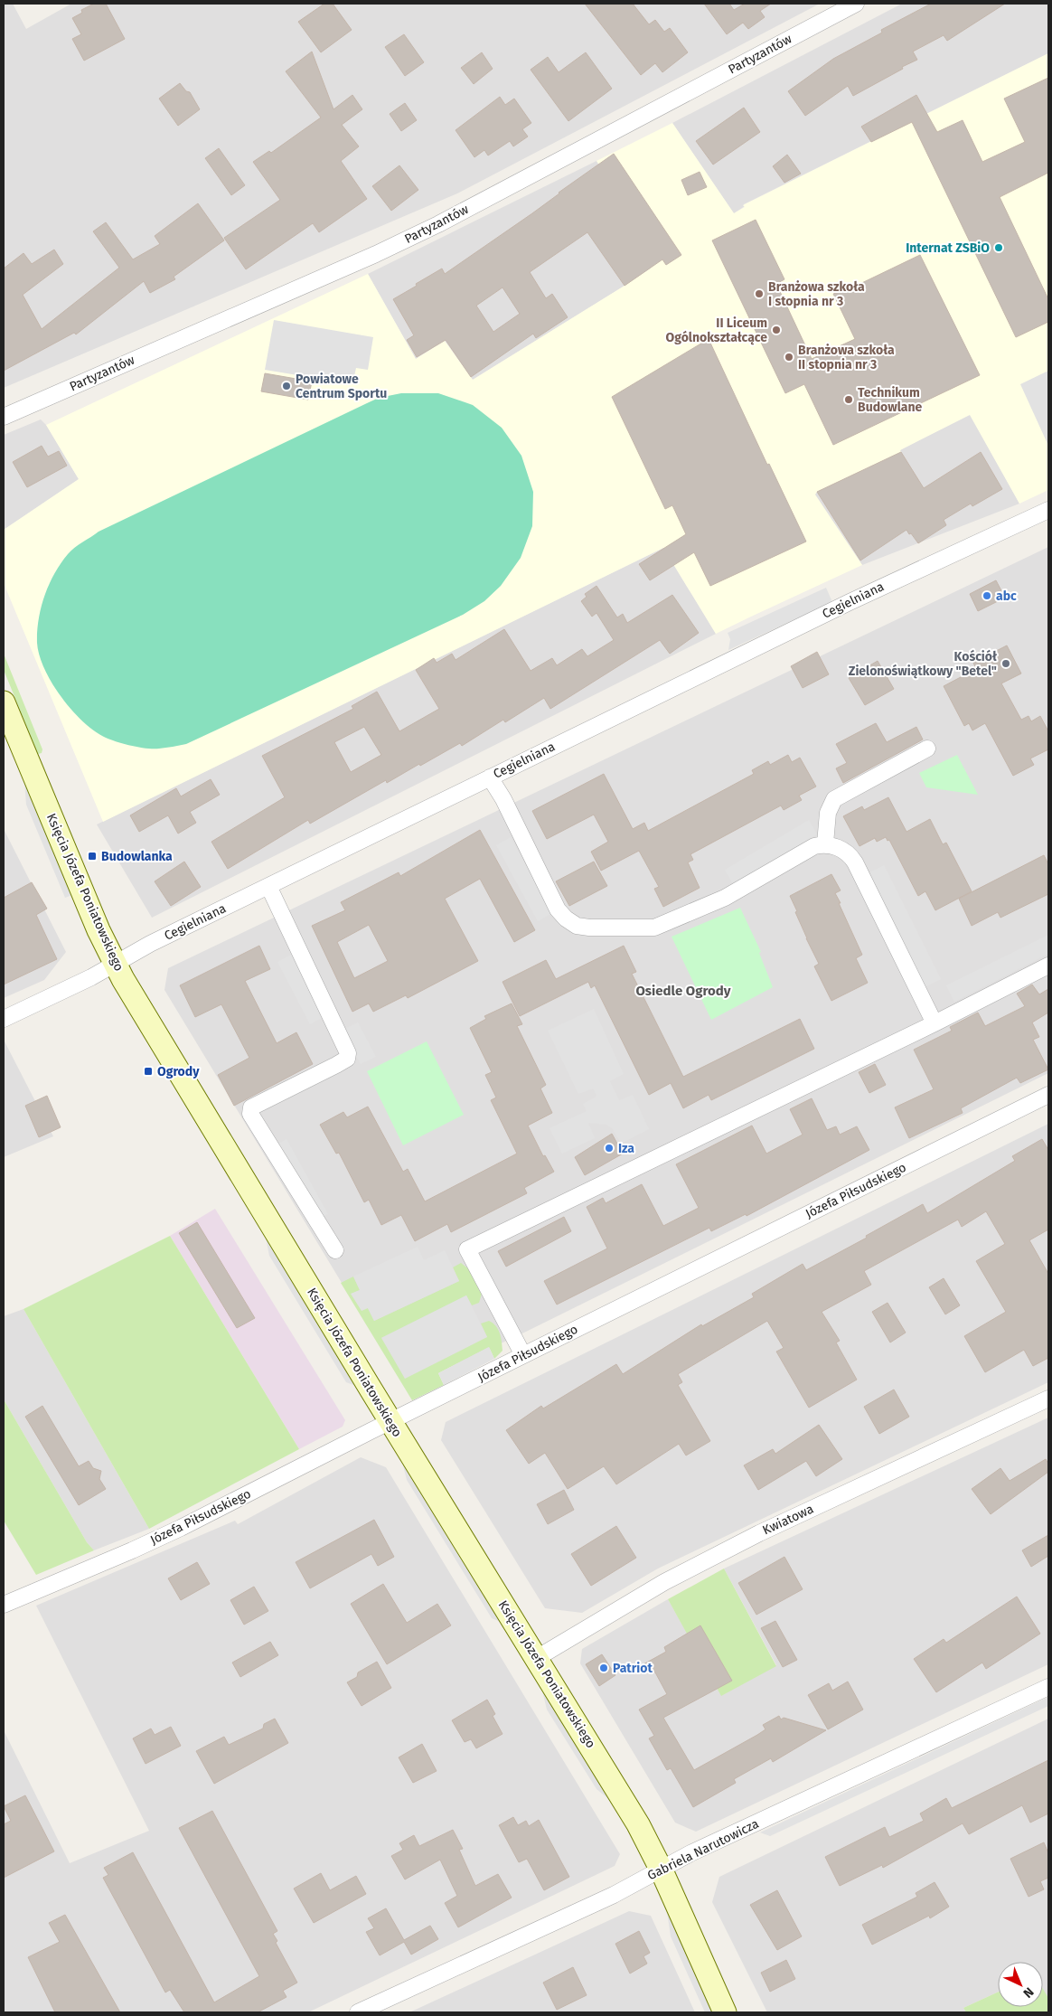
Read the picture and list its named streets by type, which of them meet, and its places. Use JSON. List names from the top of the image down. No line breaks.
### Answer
{"streets":{"street":["Partyzantów","Cegielniana","Księcia Józefa Poniatowskiego","Józefa Piłsudskiego","Kwiatowa","Gabriela Narutowicza"]},"crossings":[["Cegielniana","Księcia Józefa Poniatowskiego"],["Księcia Józefa Poniatowskiego","Józefa Piłsudskiego"],["Księcia Józefa Poniatowskiego","Kwiatowa"],["Księcia Józefa Poniatowskiego","Gabriela Narutowicza"]],"districts":["Osiedle Ogrody"],"places":{"other":["Internat ZSBiO","Branżowa szkoła I stopnia nr 3","II Liceum Ogólnokształcące","Branżowa szkoła II stopnia nr 3","Powiatowe Centrum Sportu","Technikum Budowlane","abc","Kościół Zielonoświątkowy \"Betel\"","Iza","Patriot"],"transit":["Budowlanka","Ogrody"]},"north":"bottom right"}
